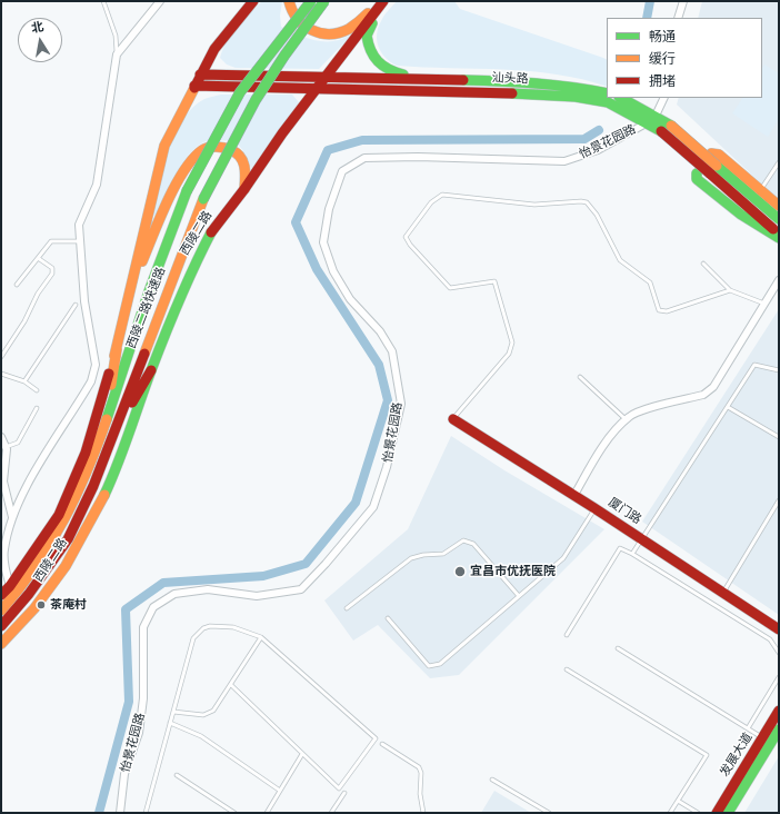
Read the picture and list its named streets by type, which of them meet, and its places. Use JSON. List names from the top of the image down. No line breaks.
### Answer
{"streets":{"main road":["汕头路","西陵二路","西陵二路快速路","厦门路","发展大道"],"street":["怡景花园路"]},"crossings":[["汕头路","怡景花园路"],["汕头路","西陵二路"]],"places":["宜昌市优抚医院","茶庵村"],"legend":["畅通","缓行","拥堵"],"north":"top"}
